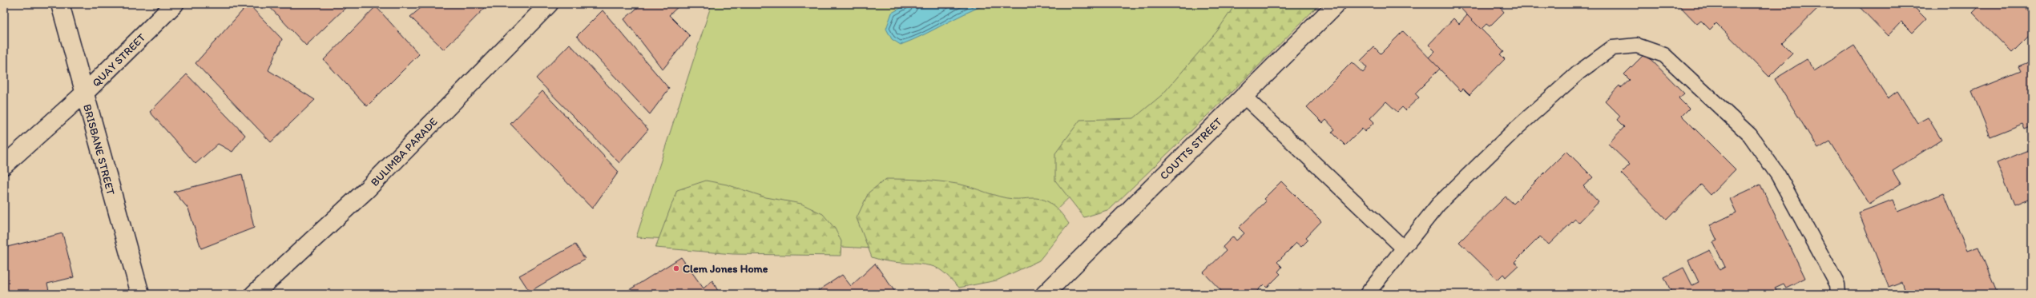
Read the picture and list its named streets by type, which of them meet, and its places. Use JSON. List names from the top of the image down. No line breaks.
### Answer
{"streets":{"street":["QUAY STREET","COUTTS STREET","BRISBANE STREET","BULIMBA PARADE"]},"crossings":[["QUAY STREET","BRISBANE STREET"]],"places":["Clem Jones Home"]}
